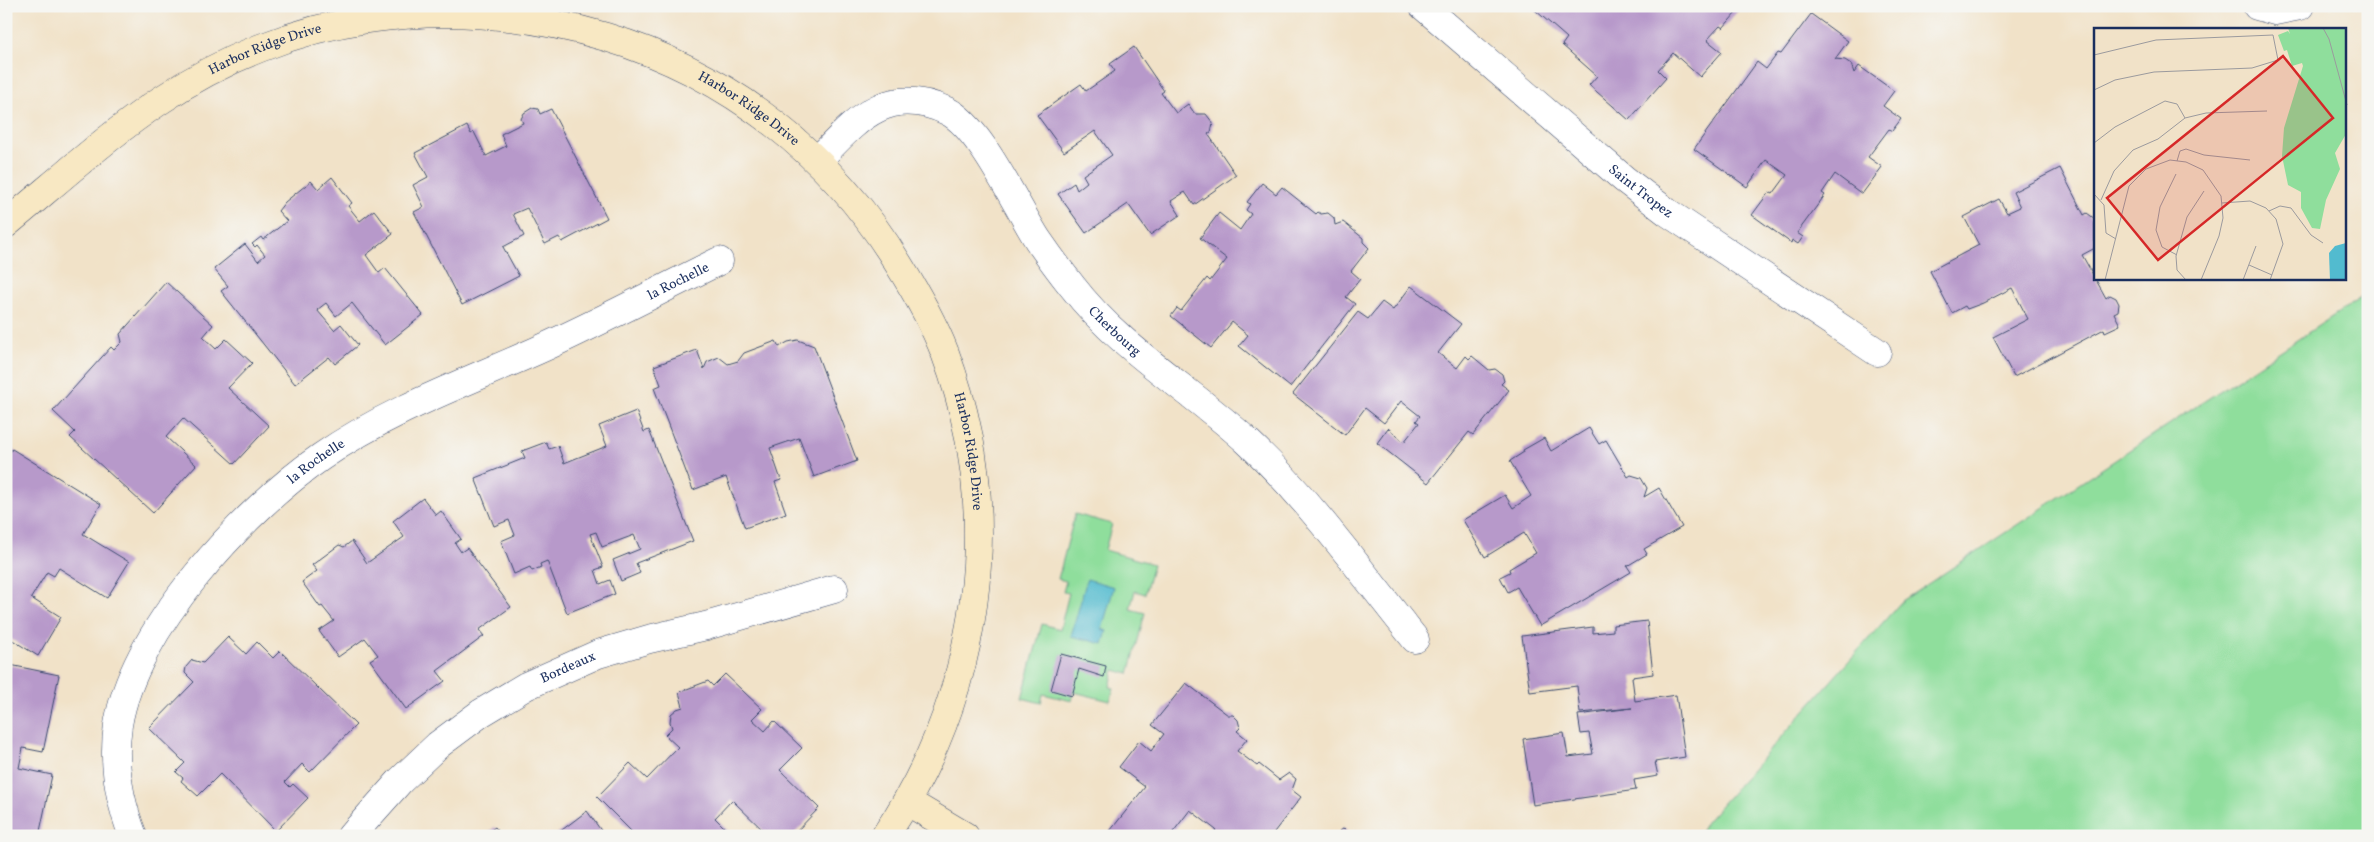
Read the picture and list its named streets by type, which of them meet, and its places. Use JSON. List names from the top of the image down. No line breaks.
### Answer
{"streets":{"street":["Harbor Ridge Drive","Saint Tropez","la Rochelle","Cherbourg","Bordeaux"]},"crossings":[["Harbor Ridge Drive","Cherbourg"]]}
